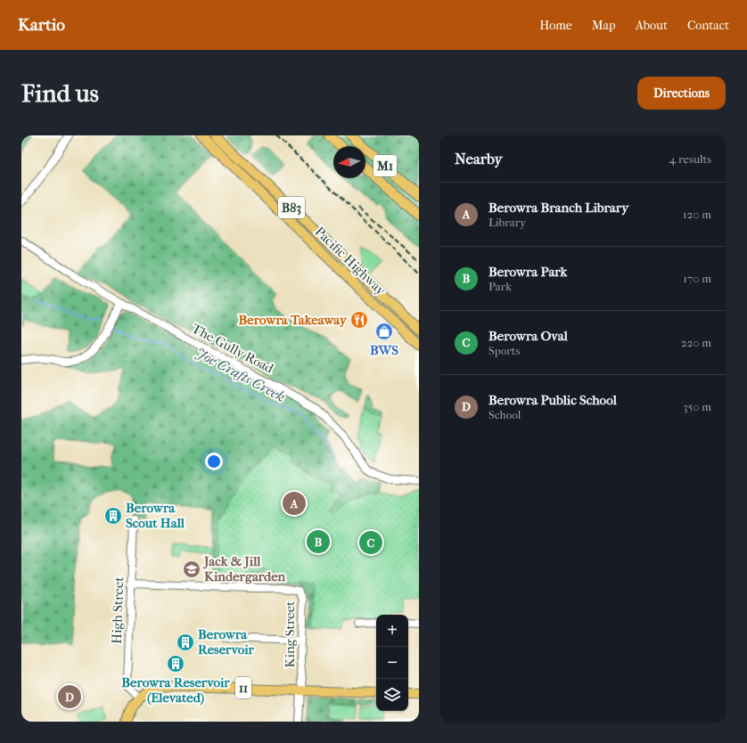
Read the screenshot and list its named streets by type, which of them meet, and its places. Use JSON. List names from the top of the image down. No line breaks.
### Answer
{"streets":{"highway":["M1"],"main road":["B83","Pacific Highway","11"],"street":["The Gully Road","High Street","King Street"]},"crossings":[["High Street","King Street"],["High Street","11"],["King Street","11"]],"water":["Joe Crafts Creek"],"places":{"restaurant":["Berowra Takeaway"],"shop":["BWS"],"building":["Berowra Scout Hall","Berowra Reservoir","Berowra Reservoir (Elevated)"],"school or university":["Jack & Jill Kindergarden"]},"north":"left","page":{"header":"Kartio","nav":["Home","Map","About","Contact"],"buttons":"Directions","title":"Find us","heading":["Nearby","4 results"],"list":[{"mark":"A","name":"Berowra Branch Library","note":"Library","value":"120 m"},{"mark":"B","name":"Berowra Park","note":"Park","value":"170 m"},{"mark":"C","name":"Berowra Oval","note":"Sports","value":"220 m"},{"mark":"D","name":"Berowra Public School","note":"School","value":"350 m"}],"pins":["A","B","C","D"],"map_buttons":["+","−"]}}
